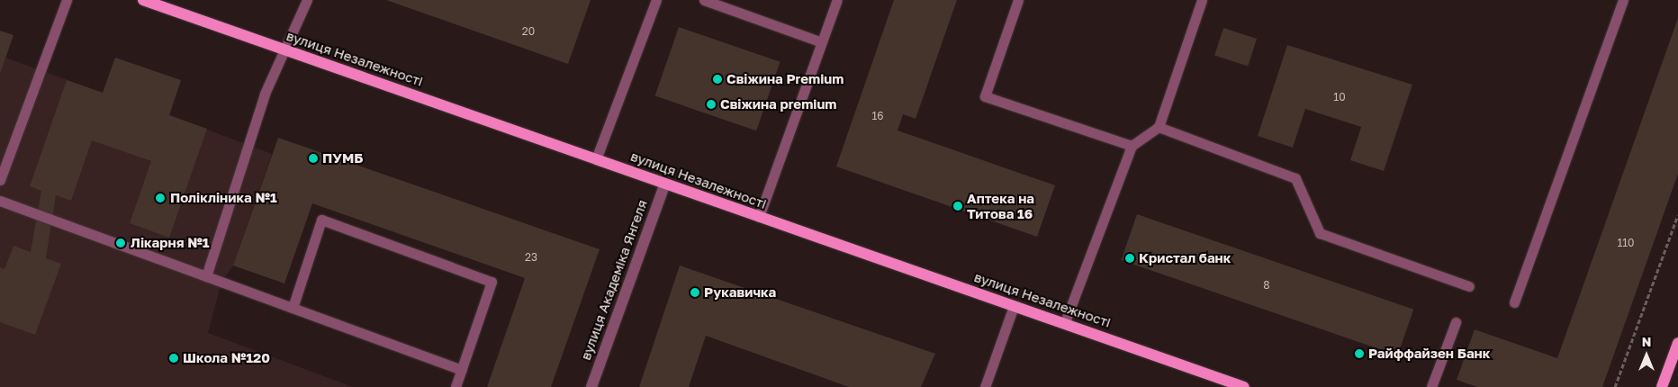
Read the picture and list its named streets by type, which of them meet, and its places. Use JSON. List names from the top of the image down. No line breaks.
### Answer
{"streets":{"main road":["вулиця Незалежності"],"street":["вулиця Академіка Янгеля"]},"crossings":[["вулиця Незалежності","вулиця Академіка Янгеля"]],"places":["Свіжина Premium","Свіжина premium","ПУМБ","Полікліника №1","Аптека на Титова 16","Лікарня №1","Кристал банк","Рукавичка","Райффайзен Банк","Школа №120"],"house_numbers":["20","10","16","110","23","8"],"north":"top"}
